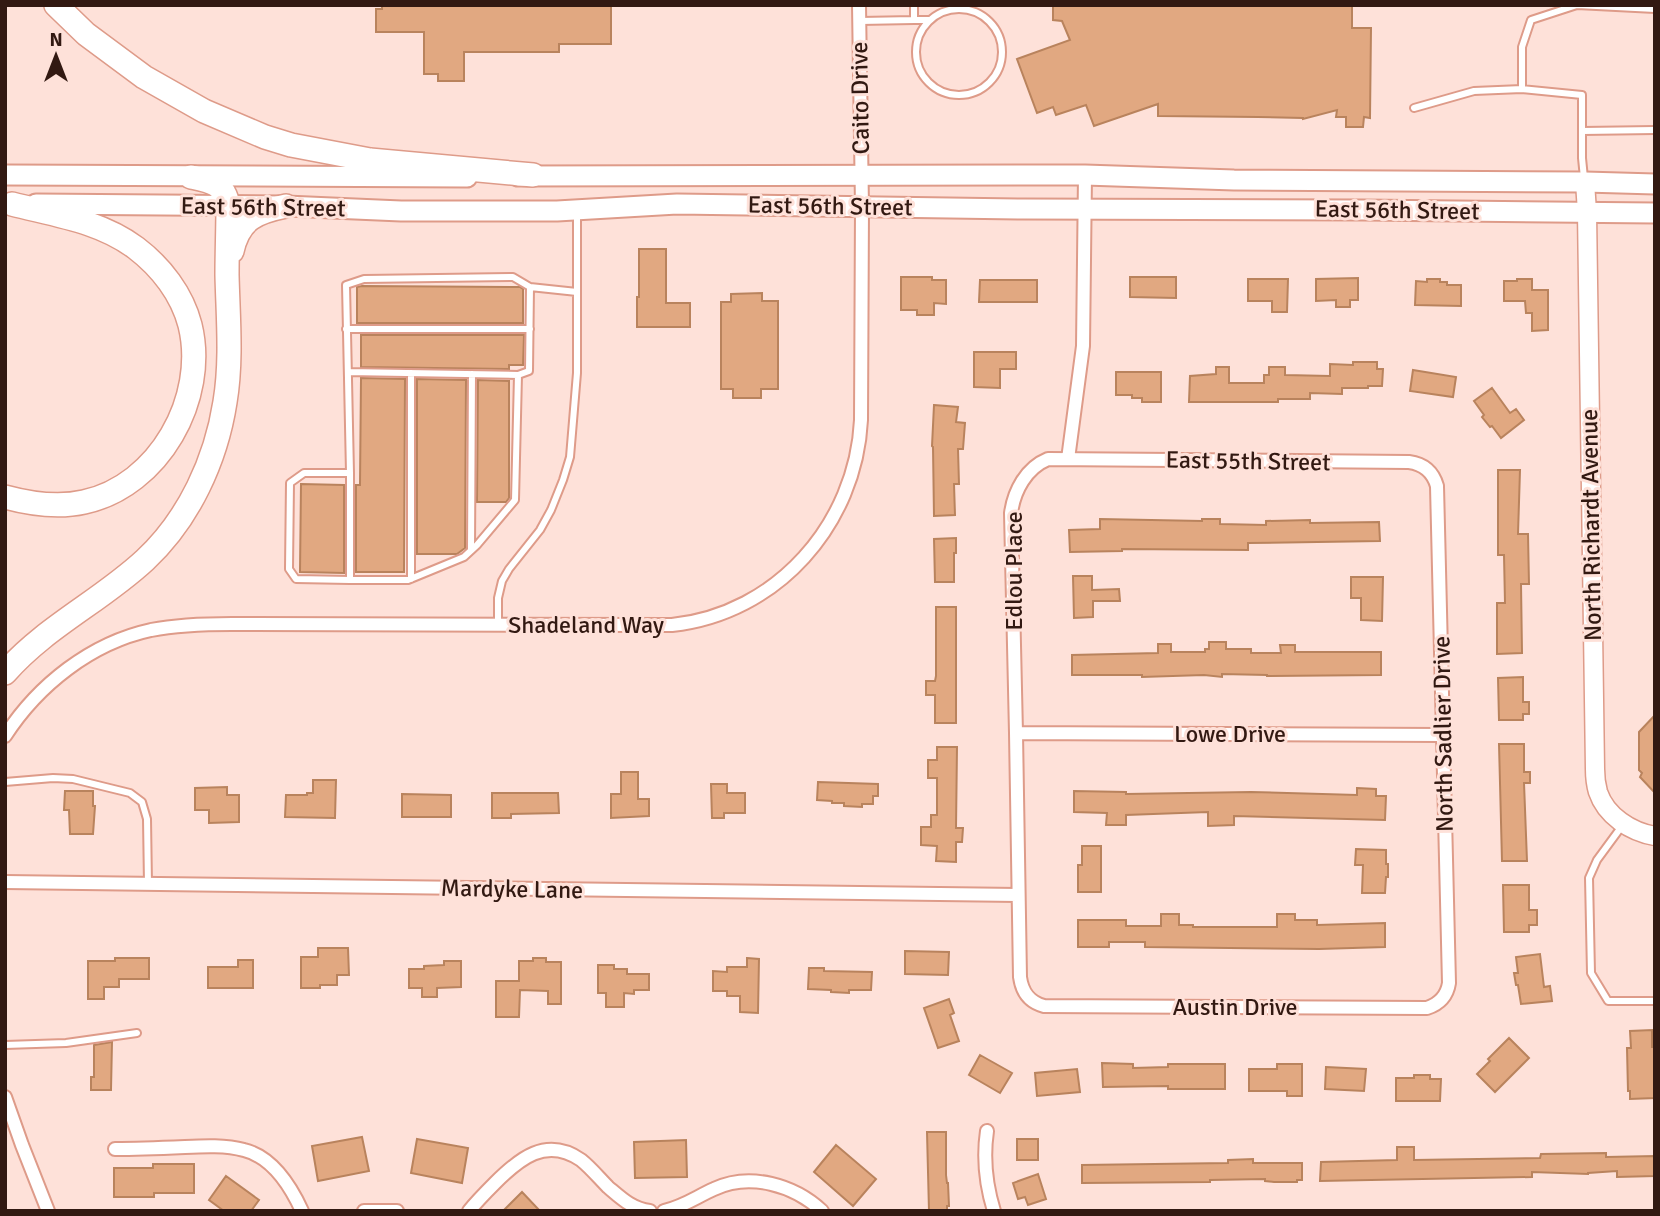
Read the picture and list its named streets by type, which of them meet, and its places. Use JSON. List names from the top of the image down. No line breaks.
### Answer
{"streets":{"main road":["East 56th Street"],"street":["Caito Drive","East 55th Street","North Richardt Avenue","Edlou Place","Shadeland Way","Lowe Drive","North Sadlier Drive","Mardyke Lane","Austin Drive"]},"crossings":[["Caito Drive","East 56th Street"],["Caito Drive","Shadeland Way"],["East 56th Street","North Richardt Avenue"],["East 56th Street","Shadeland Way"],["East 55th Street","Edlou Place"],["East 55th Street","North Sadlier Drive"],["Edlou Place","Lowe Drive"],["Edlou Place","Mardyke Lane"],["Edlou Place","Austin Drive"],["Lowe Drive","North Sadlier Drive"],["North Sadlier Drive","Austin Drive"]],"north":"top"}
